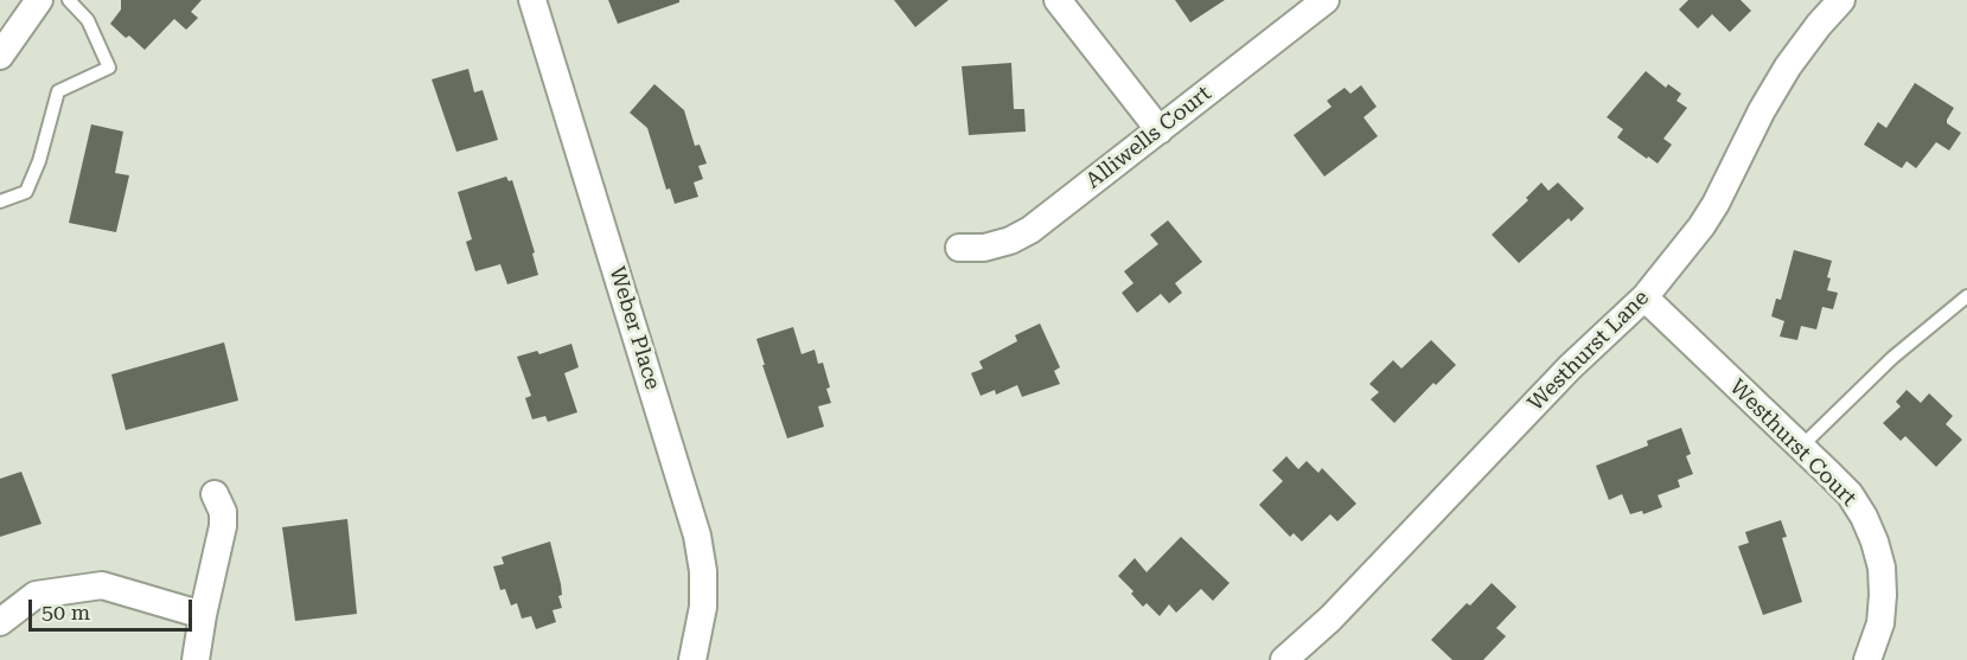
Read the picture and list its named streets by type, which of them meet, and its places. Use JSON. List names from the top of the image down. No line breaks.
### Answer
{"streets":{"street":["Alliwells Court","Weber Place","Westhurst Lane","Westhurst Court"]},"crossings":[["Westhurst Lane","Westhurst Court"]],"scale_bar":"50 m"}
